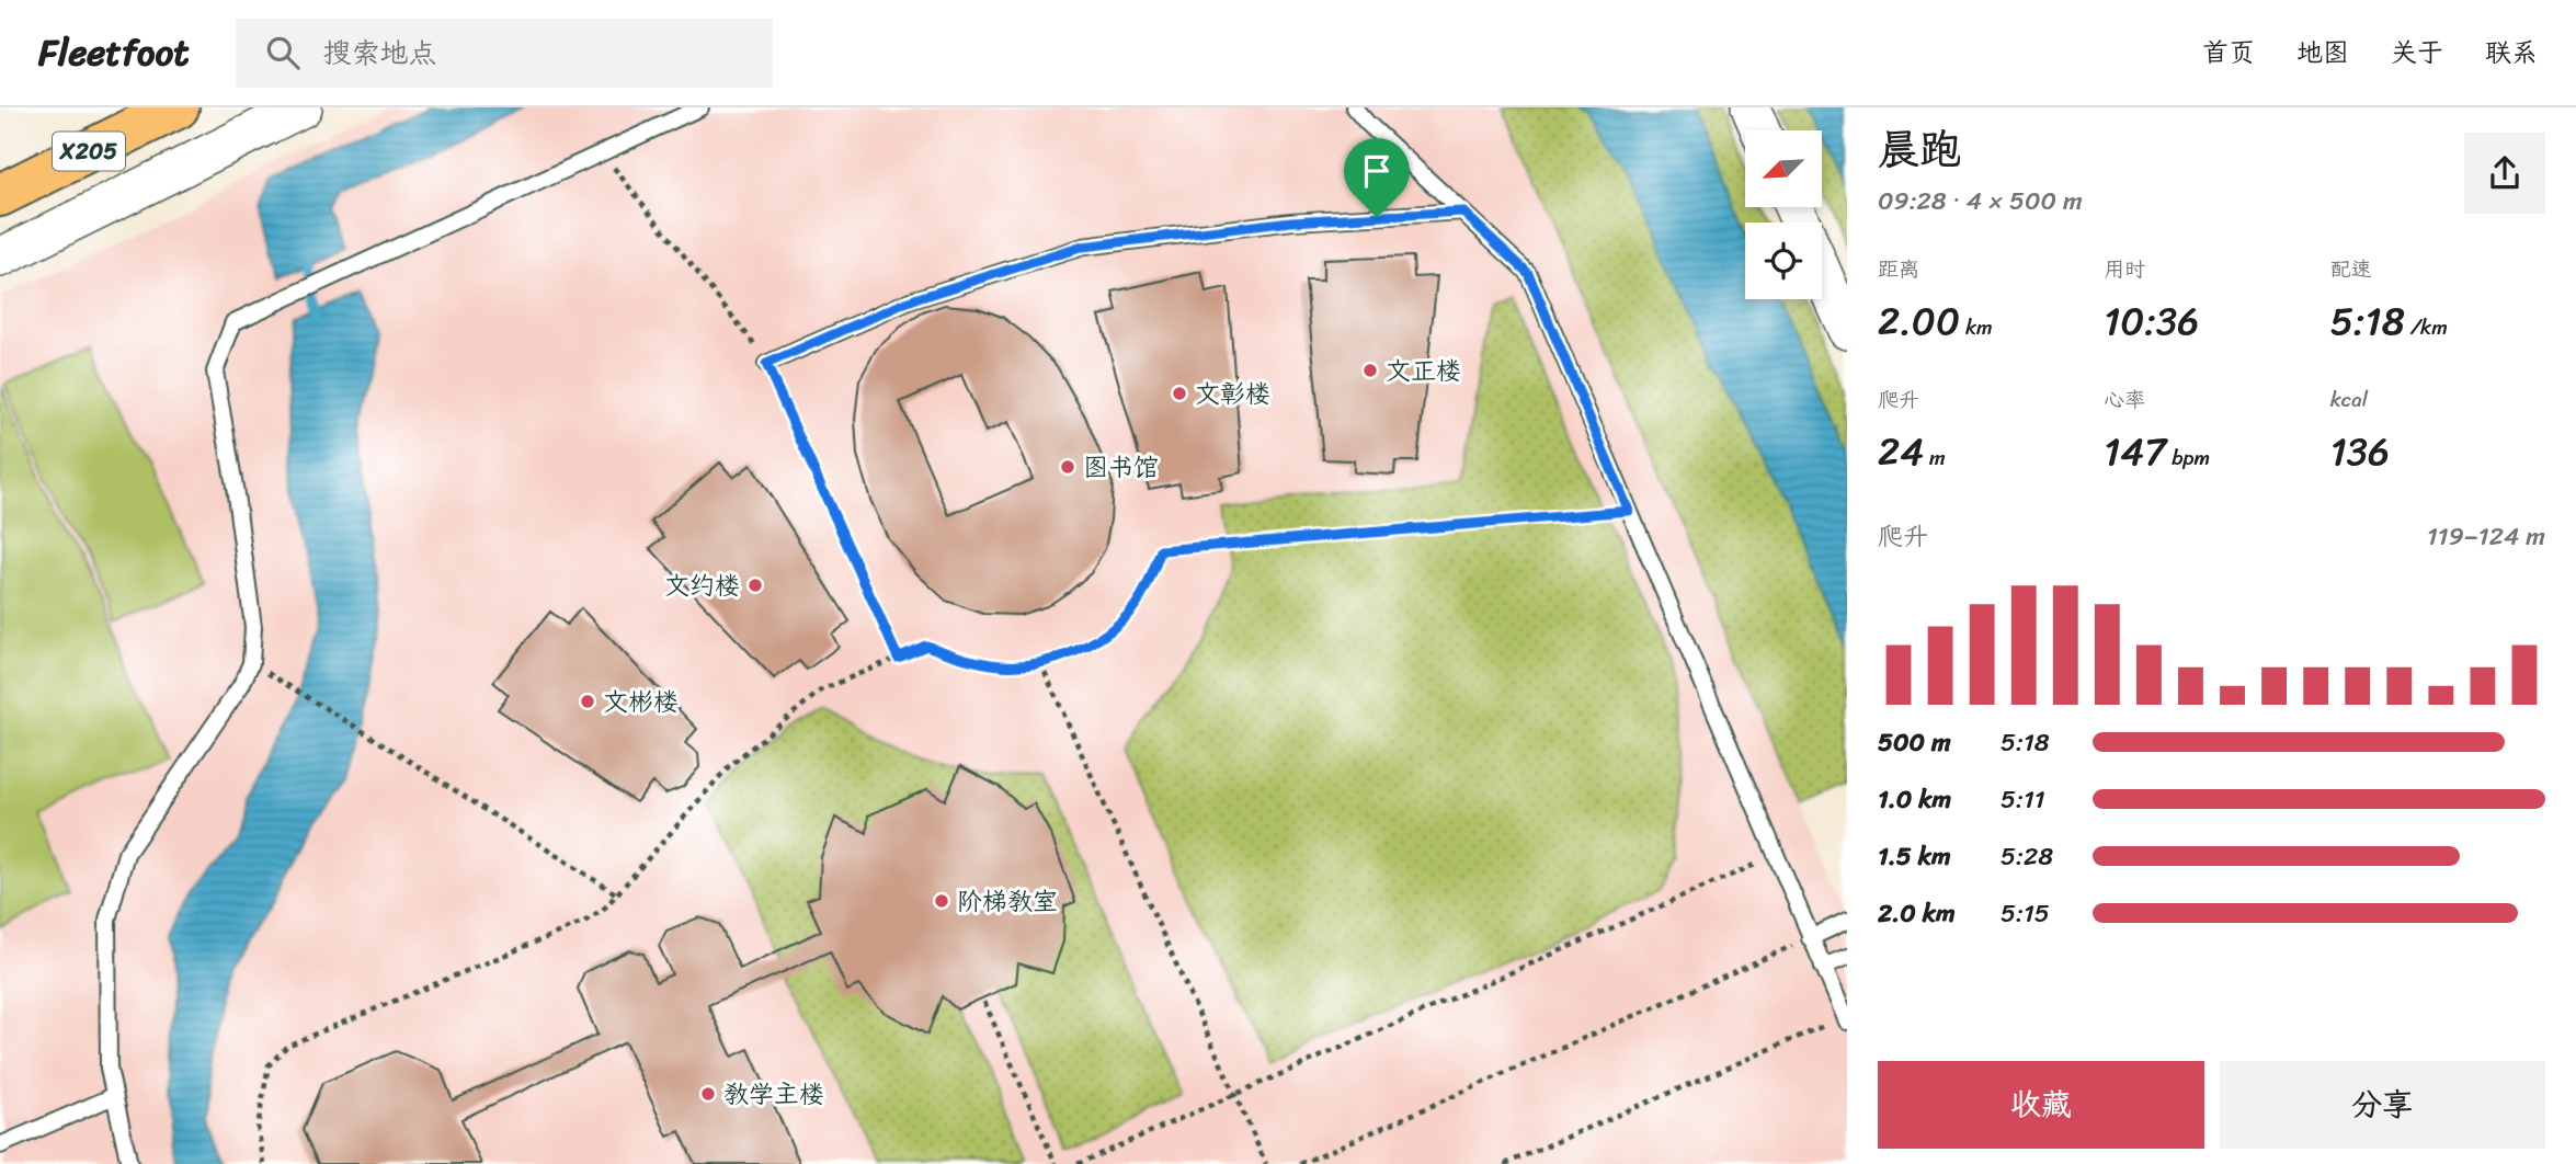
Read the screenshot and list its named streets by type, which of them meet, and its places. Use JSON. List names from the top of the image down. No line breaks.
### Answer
{"streets":{"main road":["X205"]},"places":["文正楼","文彰楼","图书馆","文约楼","文彬楼","阶梯教室","教学主楼"],"north":"bottom left","page":{"header":"Fleetfoot","search":"搜索地点","nav":["首页","地图","关于","联系"],"heading":["晨跑","09:28 · 4 × 500 m"],"stats":[["距离","2.00 km"],["用时","10:36"],["配速","5:18 /km"],["爬升","24 m"],["心率","147 bpm"],["kcal","136"]],"chart":["爬升","119–124 m"],"list":[{"name":"500 m","note":"5:18"},{"name":"1.0 km","note":"5:11"},{"name":"1.5 km","note":"5:28"},{"name":"2.0 km","note":"5:15"}],"buttons":["收藏","分享"]}}
